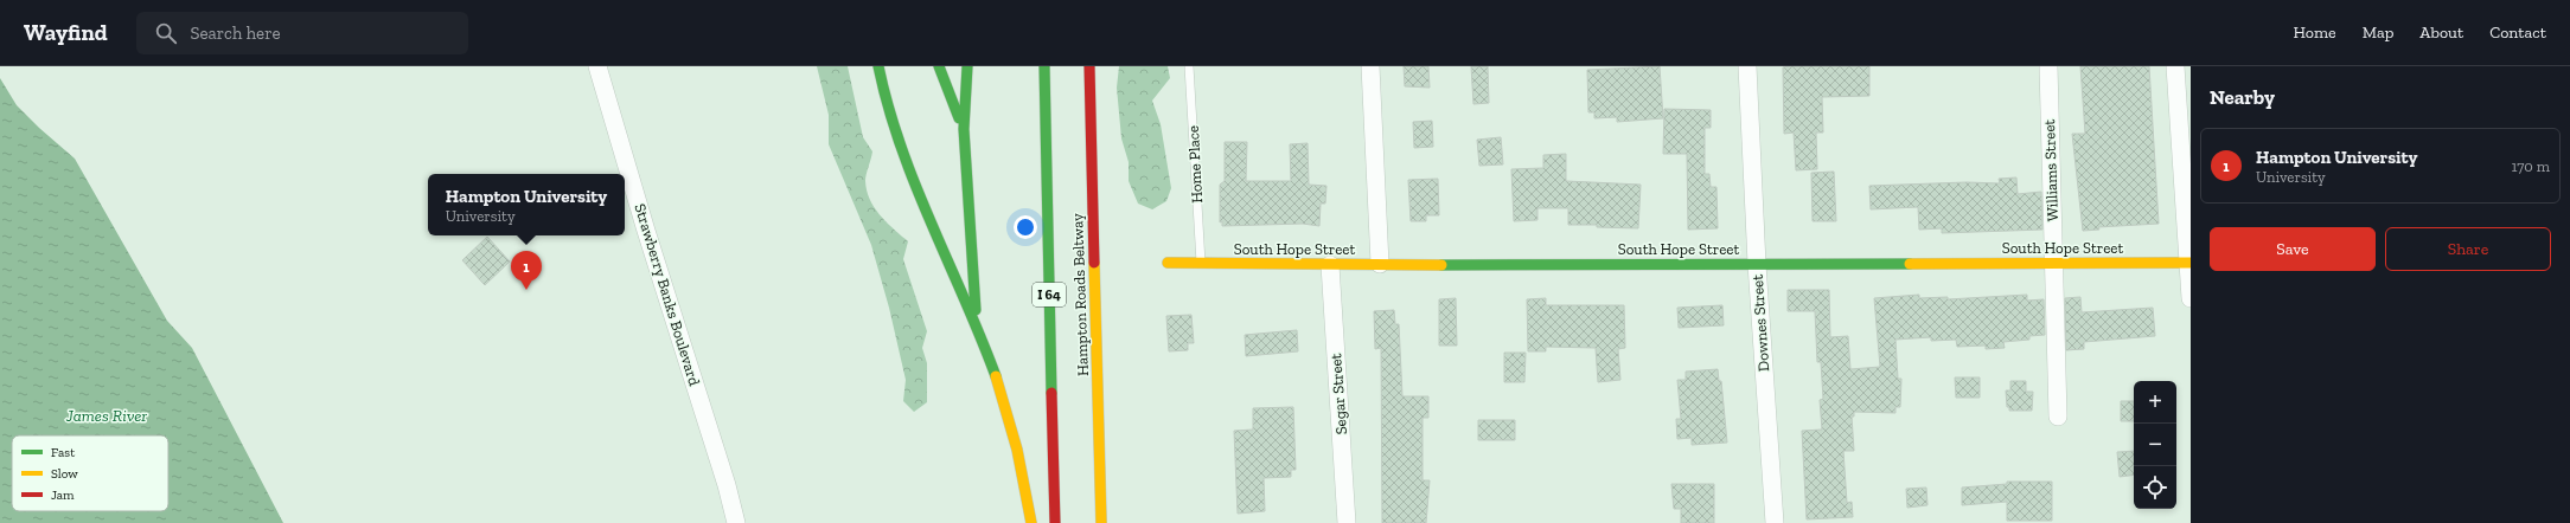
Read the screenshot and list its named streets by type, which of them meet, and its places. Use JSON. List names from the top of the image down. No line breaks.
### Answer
{"streets":{"main road":["South Hope Street","I 64","Hampton Roads Beltway"],"street":["Williams Street","Strawberry Banks Boulevard","Downes Street","Segar Street"],"lane":["Home Place"]},"crossings":[["Home Place","South Hope Street"],["Williams Street","South Hope Street"],["South Hope Street","Downes Street"],["South Hope Street","Segar Street"]],"water":["James River"],"legend":["Fast","Slow","Jam"],"page":{"header":"Wayfind","search":"Search here","nav":["Home","Map","About","Contact"],"heading":"Nearby","list":[{"mark":"1","name":"Hampton University","note":"University","value":"170 m"}],"popup":["Hampton University","University"],"buttons":["Save","Share"],"pins":"1","map_buttons":["+","−"]}}
